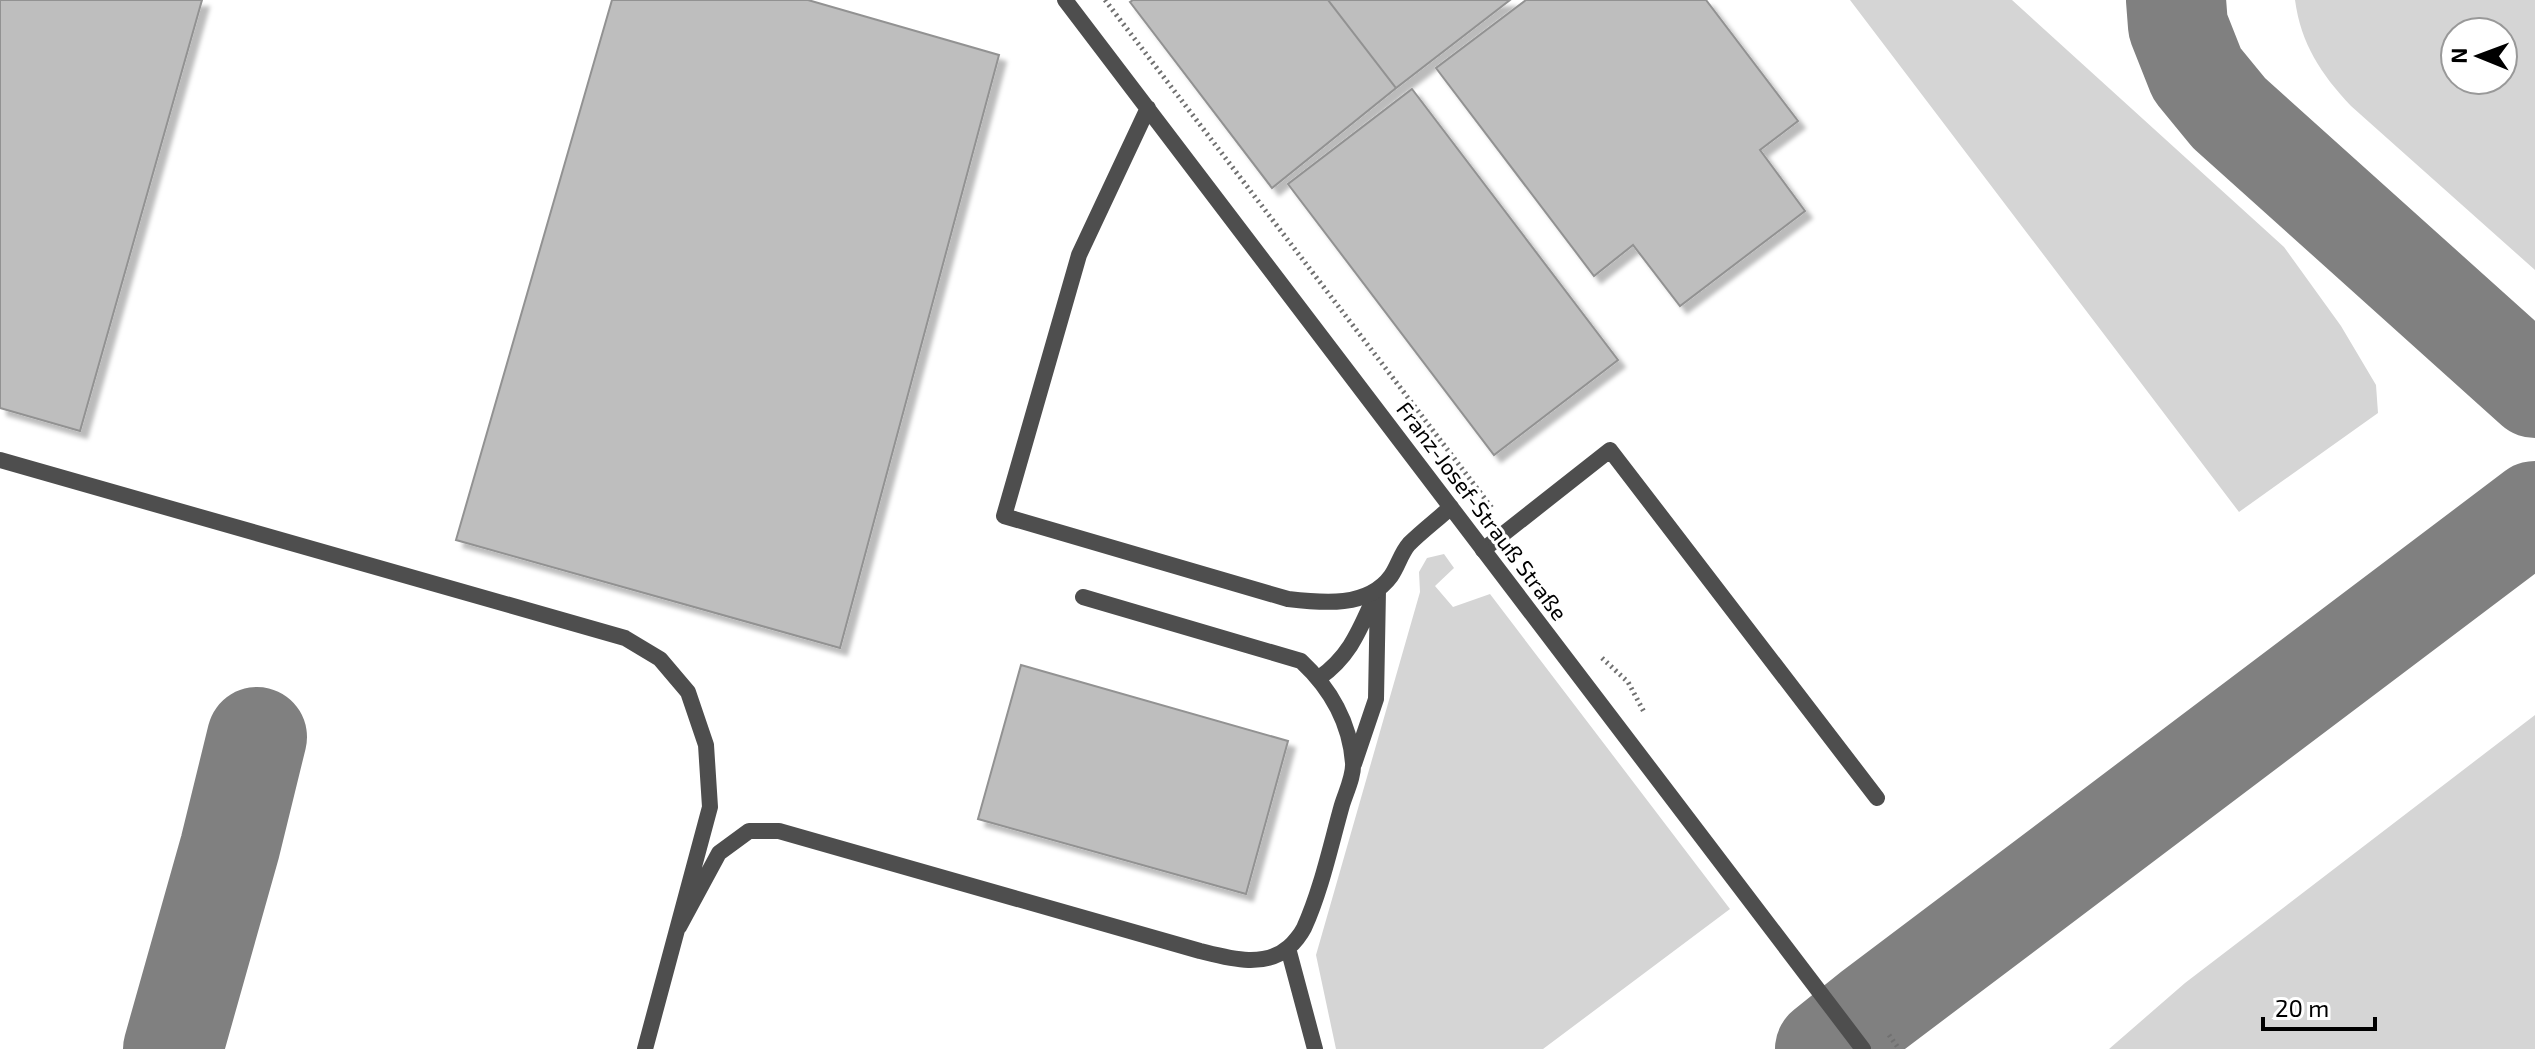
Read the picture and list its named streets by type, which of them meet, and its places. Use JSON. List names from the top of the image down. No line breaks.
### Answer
{"streets":{"street":["Franz-Josef-Strauß Straße"]},"scale_bar":"20 m","north":"left"}
